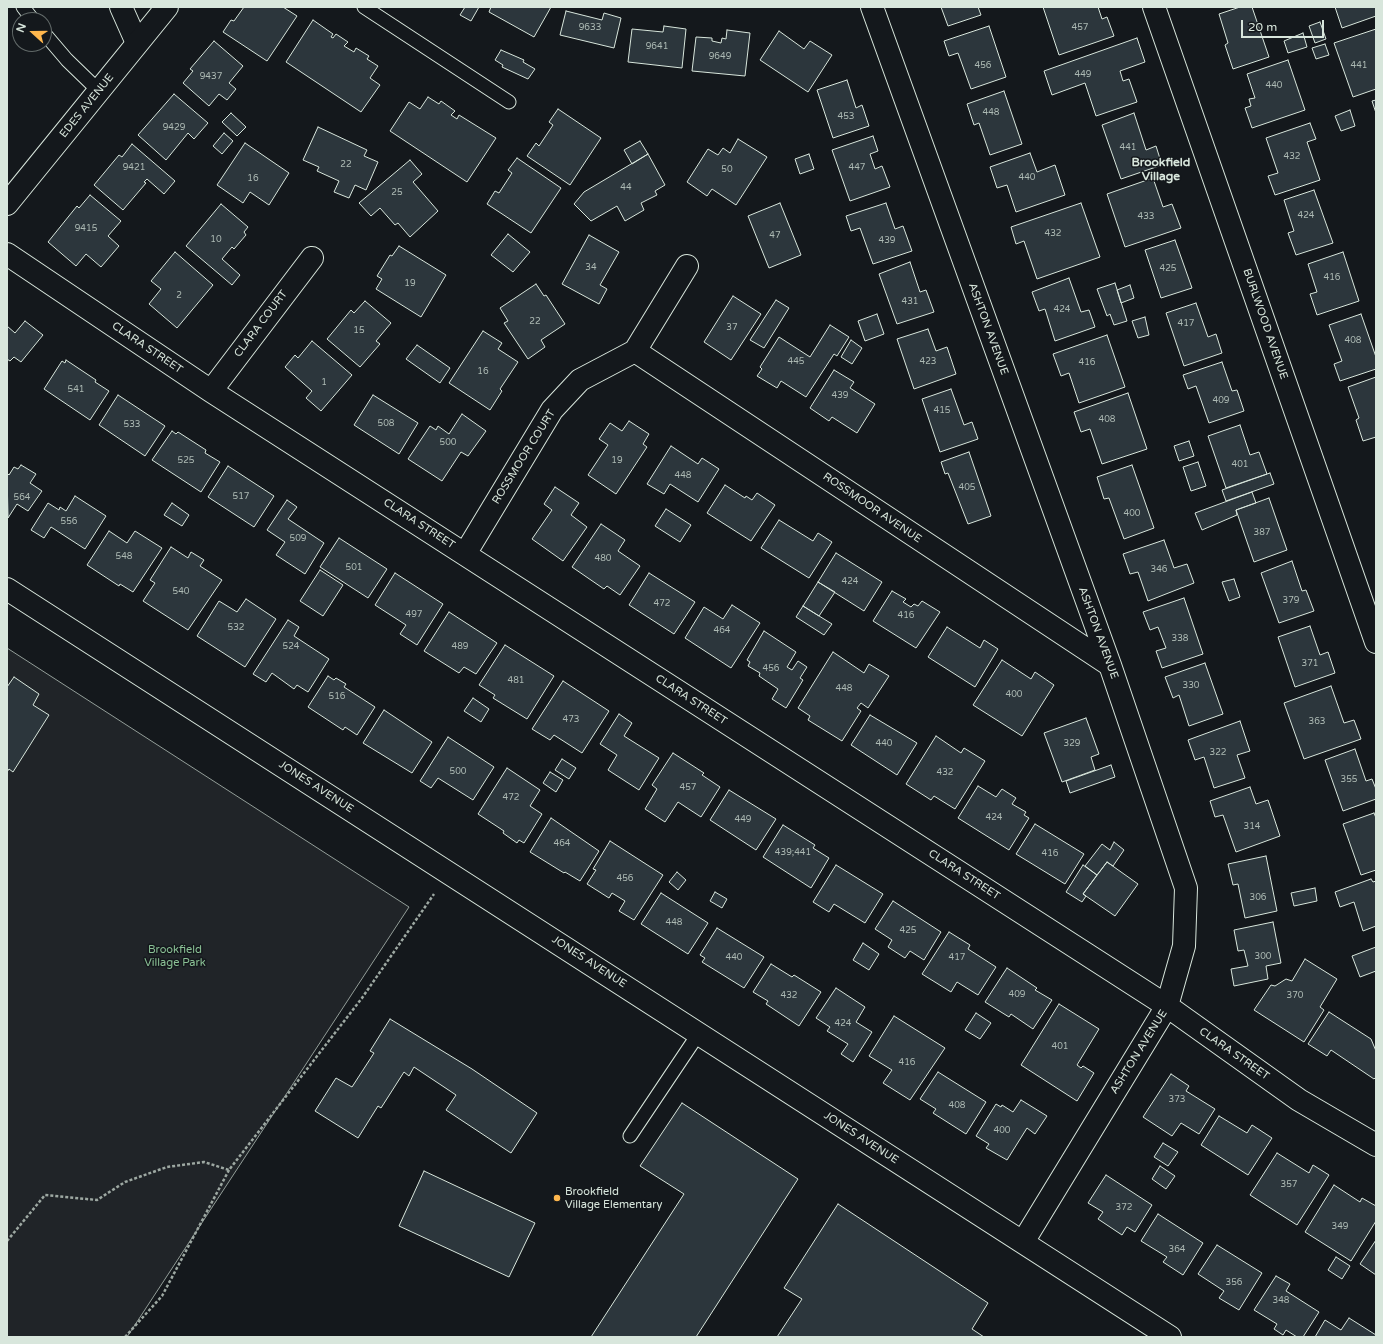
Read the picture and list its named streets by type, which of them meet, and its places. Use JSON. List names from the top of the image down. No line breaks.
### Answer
{"streets":{"street":["EDES AVENUE","CLARA COURT","BURLWOOD AVENUE","ASHTON AVENUE","CLARA STREET","ROSSMOOR COURT","ROSSMOOR AVENUE","JONES AVENUE"]},"crossings":[["CLARA COURT","CLARA STREET"],["ASHTON AVENUE","CLARA STREET"],["ASHTON AVENUE","ROSSMOOR AVENUE"],["ASHTON AVENUE","JONES AVENUE"],["CLARA STREET","ROSSMOOR COURT"],["ROSSMOOR COURT","ROSSMOOR AVENUE"]],"districts":["Brookfield Village"],"parks":["Brookfield Village Park"],"places":["Brookfield Village Elementary"],"house_numbers":["9633","457","9641","9649","456","441","449","9437","440","448","453","9429","441","432","22","9421","447","50","440","16","44","25","424","433","9415","432","47","10","439","34","425","416","19","2","431","424","22","417","37","15","408","445","423","416","16","1","541","439","409","415","408","508","533","500","525","19","401","448","405","517","564","400","556","387","509","548","480","501","346","424","540","379","472","497","416","532","464","338","524","489","371","456","481","330","448","400","516","473","363","440","329","322","500","432","355","457","472","424","449","314","464","439;441","416","456","306","448","425","300","440","417","409","432","370","424","401","416","373","408","400","357","372","349","364","356","348"],"scale_bar":"20 m","north":"left"}
